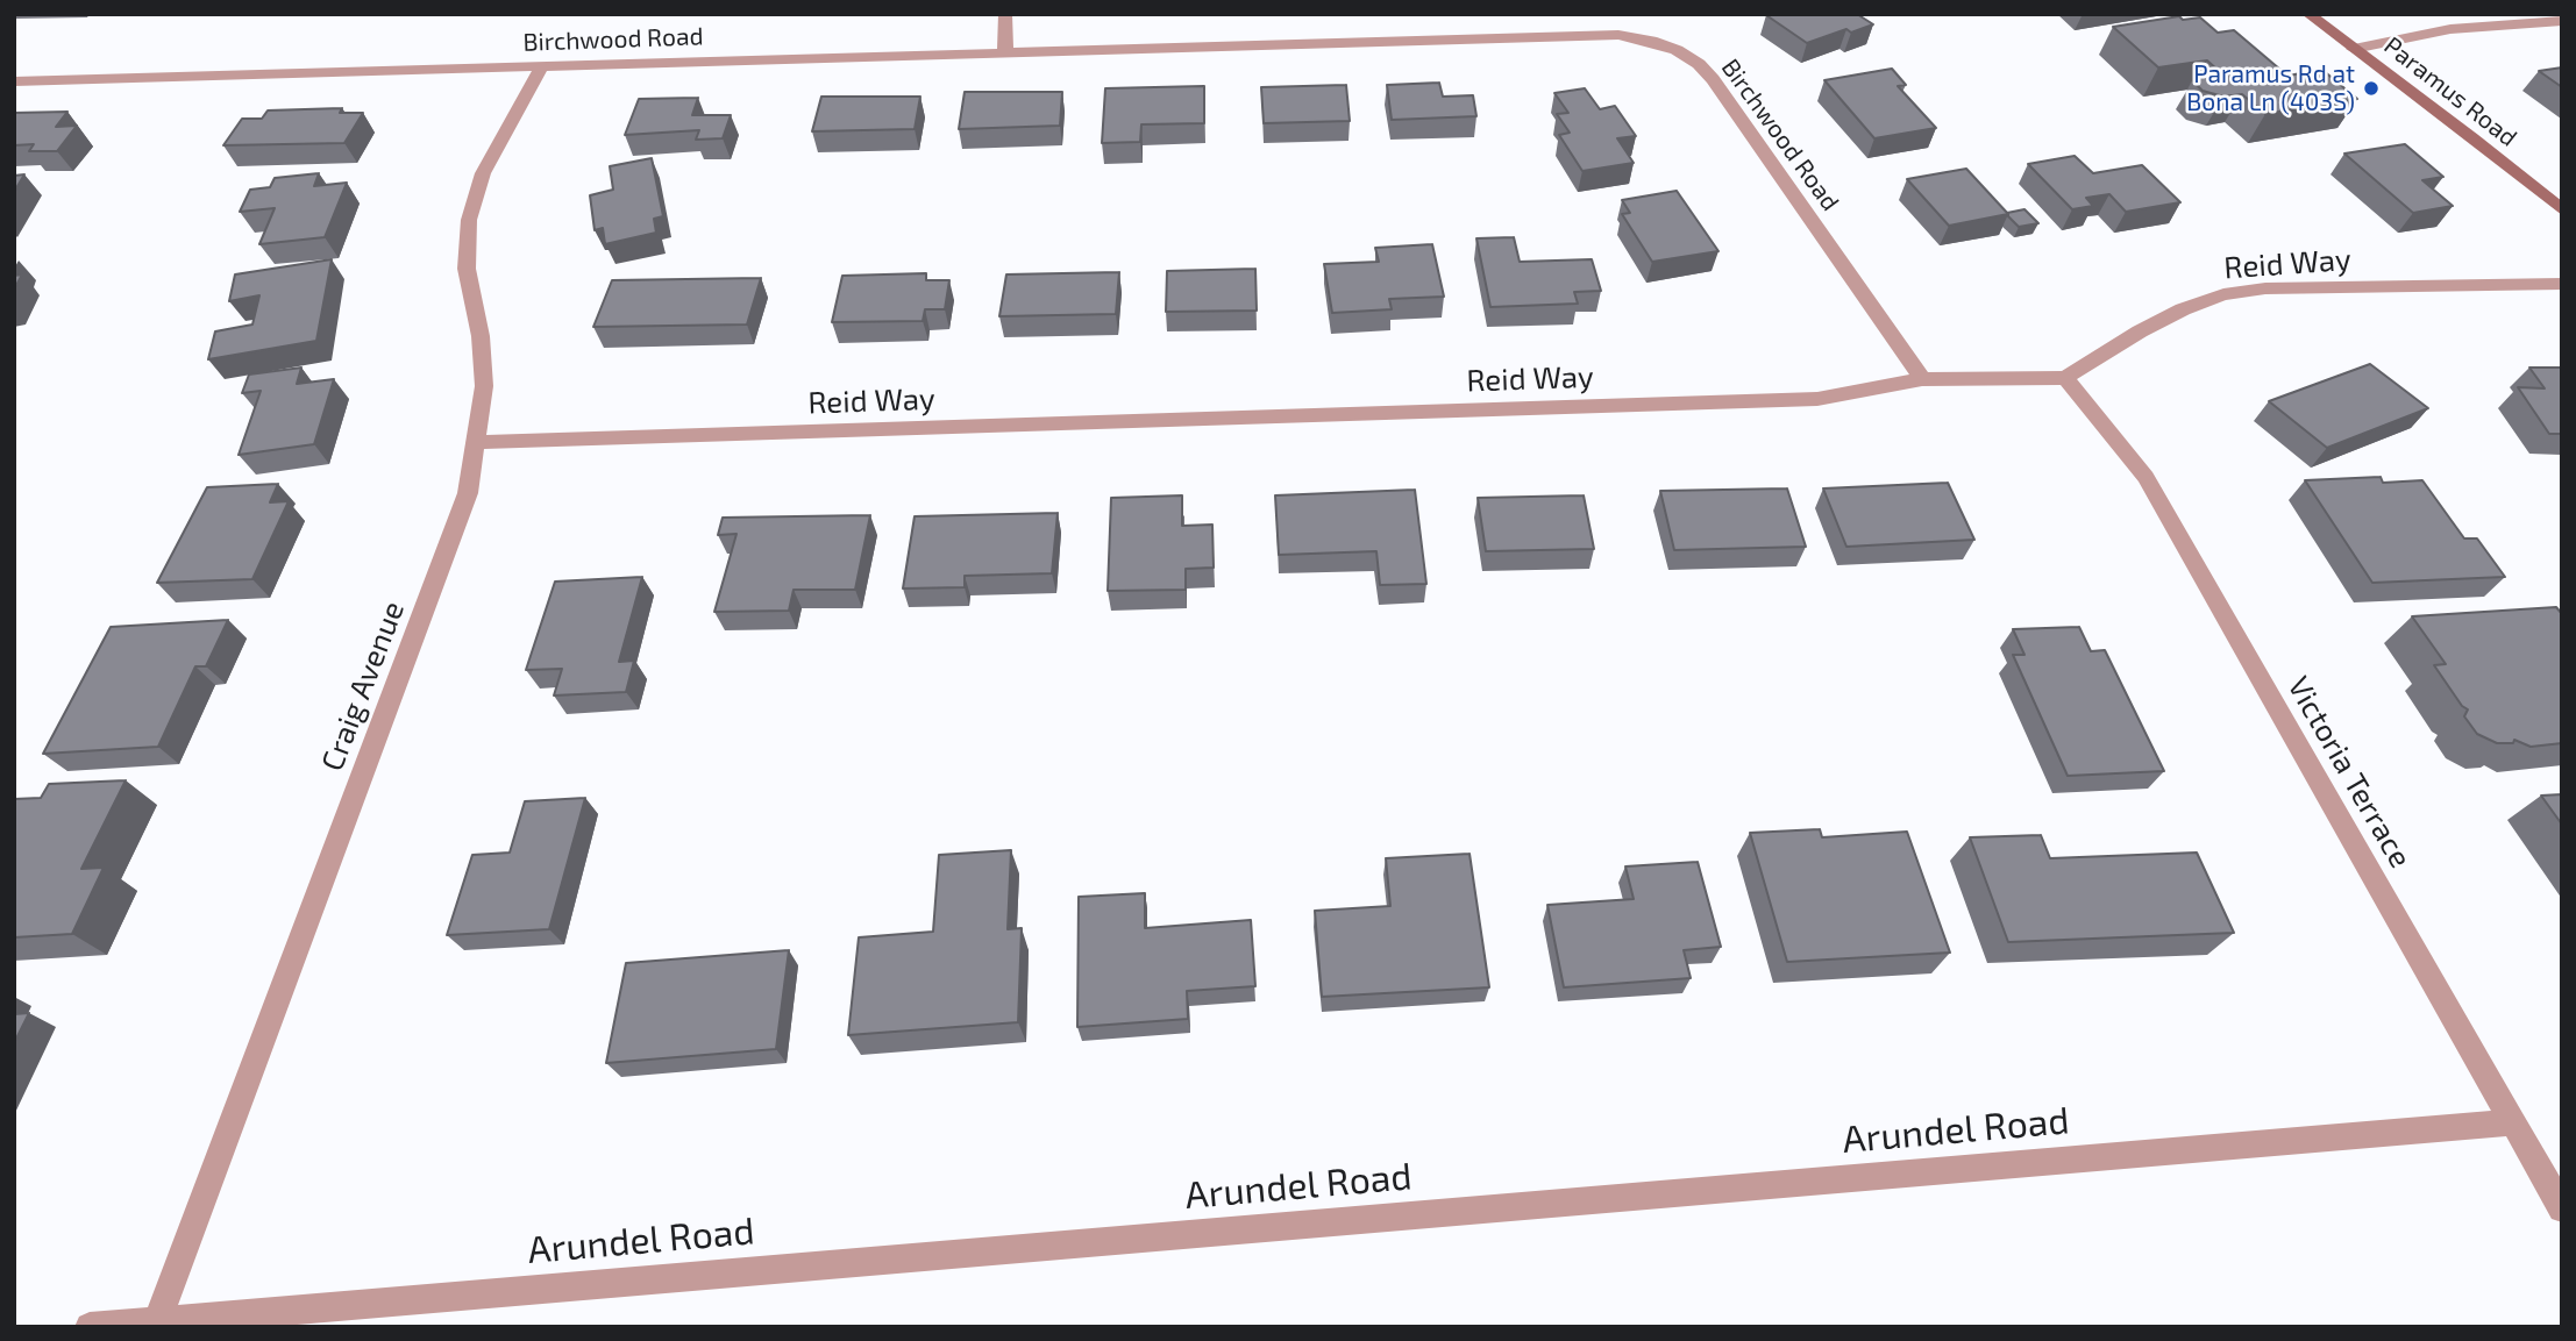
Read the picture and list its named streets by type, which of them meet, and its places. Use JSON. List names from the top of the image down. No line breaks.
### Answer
{"streets":{"main road":["Paramus Road"],"street":["Birchwood Road","Reid Way","Craig Avenue","Victoria Terrace","Arundel Road"]},"crossings":[["Birchwood Road","Reid Way"],["Birchwood Road","Craig Avenue"],["Reid Way","Craig Avenue"],["Reid Way","Victoria Terrace"],["Craig Avenue","Arundel Road"],["Victoria Terrace","Arundel Road"]],"places":["Paramus Rd at Bona Ln (403S)"]}
